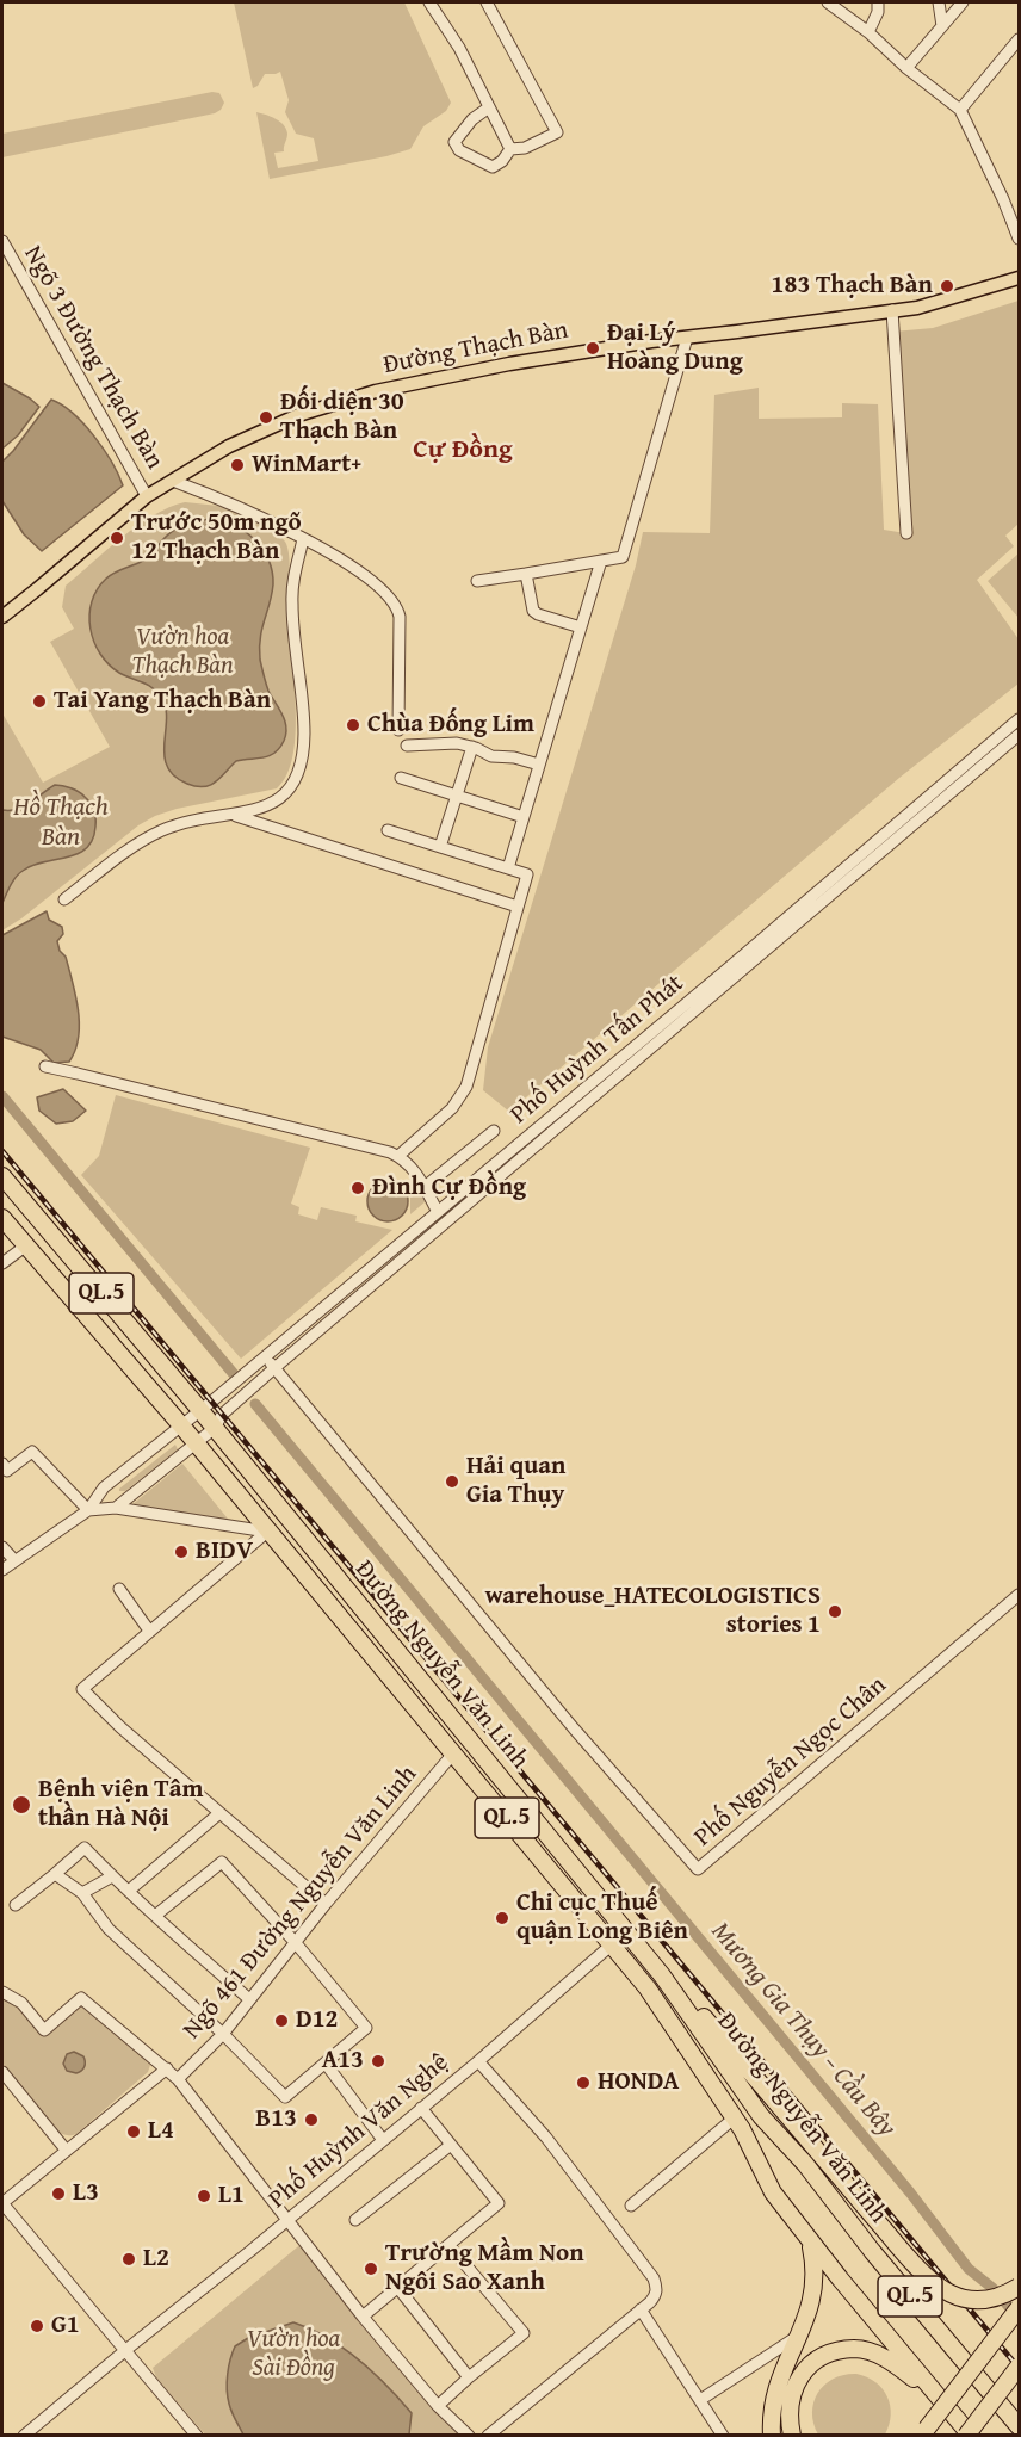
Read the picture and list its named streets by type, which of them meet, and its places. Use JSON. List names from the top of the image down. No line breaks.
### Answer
{"streets":{"highway":["QL.5","Đường Nguyễn Văn Linh"],"main road":["Đường Thạch Bàn"],"street":["Ngõ 3 Đường Thạch Bàn","Phố Huỳnh Tấn Phát","Phố Nguyễn Ngọc Chân","Ngõ 461 Đường Nguyễn Văn Linh","Phố Huỳnh Văn Nghệ"]},"crossings":[["Đường Thạch Bàn","Ngõ 3 Đường Thạch Bàn"],["Phố Huỳnh Tấn Phát","Đường Nguyễn Văn Linh"],["Phố Huỳnh Tấn Phát","Phố Nguyễn Ngọc Chân"],["Đường Nguyễn Văn Linh","Ngõ 461 Đường Nguyễn Văn Linh"],["Đường Nguyễn Văn Linh","Phố Huỳnh Văn Nghệ"]],"districts":["Cự Đồng"],"water":["Hồ Thạch Bàn","Mương Gia Thụy – Cầu Bây"],"parks":["Vườn hoa Thạch Bàn","Vườn hoa Sài Đồng"],"places":["183 Thạch Bàn","Đại Lý Hoàng Dung","Đối diện 30 Thạch Bàn","WinMart+","Trước 50m ngõ 12 Thạch Bàn","Tai Yang Thạch Bàn","Chùa Đống Lim","Đình Cự Đồng","Hải quan Gia Thụy","BIDV","warehouse_HATECOLOGISTICS stories 1","Bệnh viện Tâm thần Hà Nội","Chi cục Thuế quận Long Biên","D12","A13","HONDA","B13","L4","L3","L1","L2","Trường Mầm Non Ngôi Sao Xanh","G1"]}
